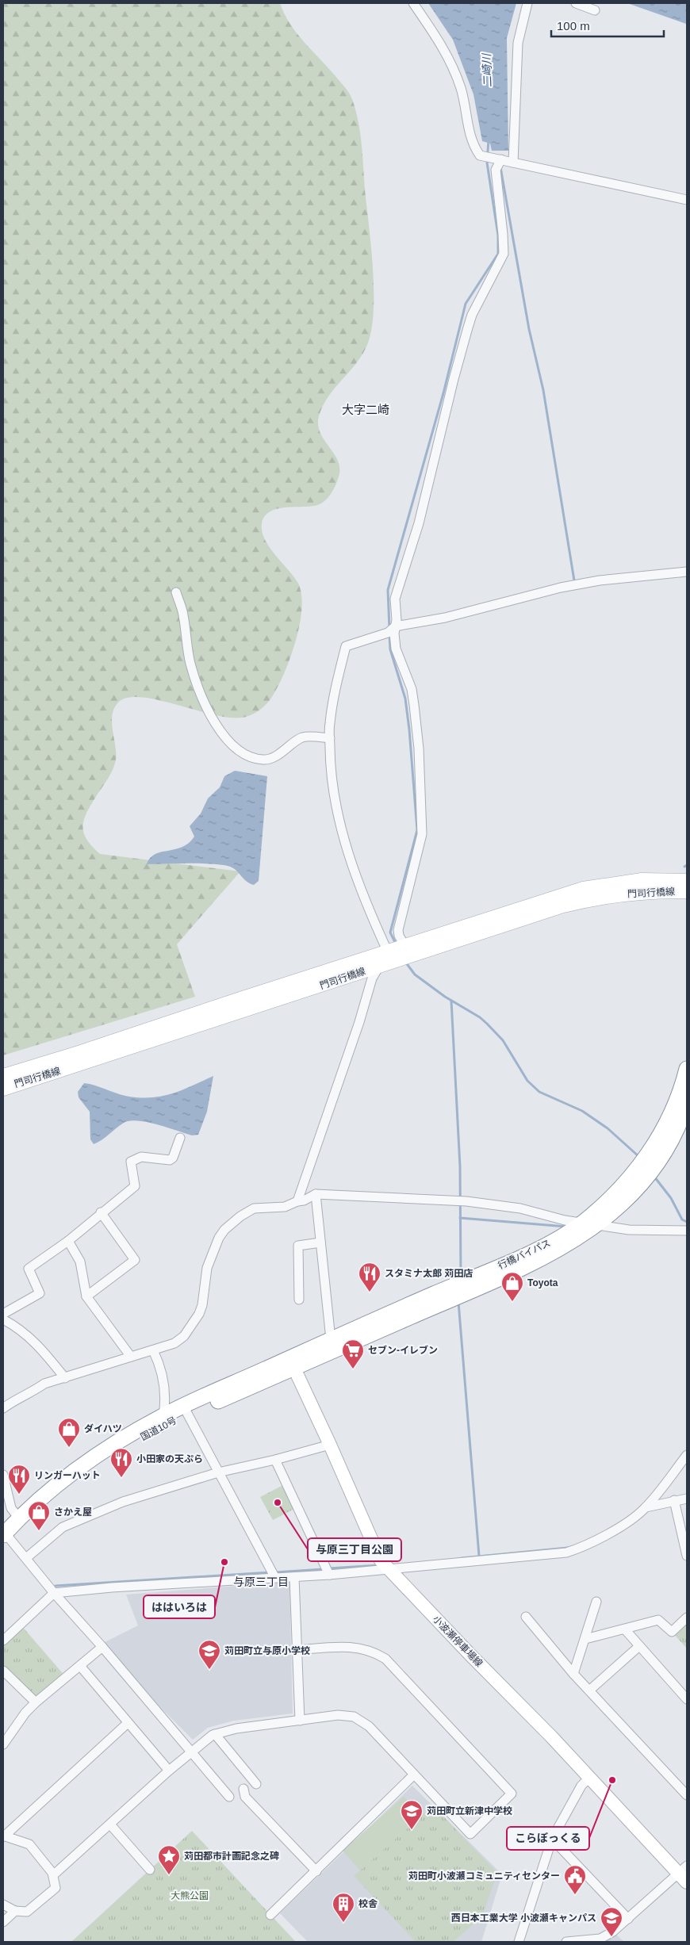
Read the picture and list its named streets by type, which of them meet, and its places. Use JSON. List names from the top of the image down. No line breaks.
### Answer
{"streets":{"highway":["行橋バイパス","国道10号"],"main road":["門司行橋線","小波瀬停車場線"]},"crossings":[["行橋バイパス","国道10号"],["行橋バイパス","小波瀬停車場線"],["国道10号","小波瀬停車場線"]],"districts":["大字二崎","与原三丁目"],"water":["二崎川"],"parks":["大熊公園"],"places":{"restaurant":["スタミナ太郎 苅田店","小田家の天ぷら","リンガーハット"],"shop":["Toyota","ダイハツ","さかえ屋"],"supermarket":["セブン-イレブン"],"other":["与原三丁目公園","ははいろは","こらぼっくる"],"school or university":["苅田町立与原小学校","苅田町立新津中学校","西日本工業大学 小波瀬キャンパス"],"place":["苅田都市計画記念之碑"],"public building":["苅田町小波瀬コミュニティセンター"],"building":["校舎"]},"scale_bar":"100 m"}
